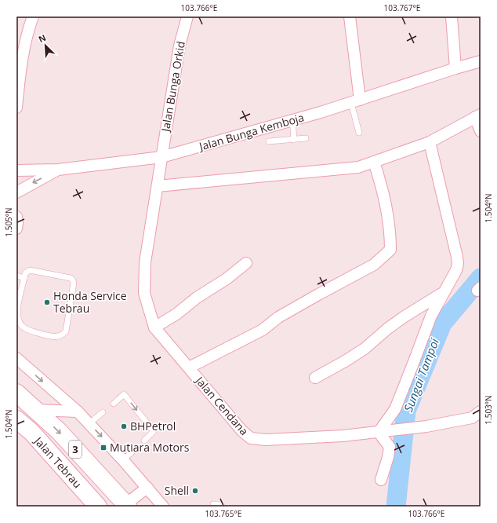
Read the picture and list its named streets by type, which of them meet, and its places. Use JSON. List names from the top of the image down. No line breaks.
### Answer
{"streets":{"highway":["3","Jalan Tebrau"],"street":["Jalan Bunga Orkid","Jalan Bunga Kemboja","Jalan Cendana"]},"crossings":[["Jalan Bunga Orkid","Jalan Bunga Kemboja"],["Jalan Bunga Orkid","Jalan Cendana"],["Jalan Bunga Kemboja","Jalan Cendana"]],"water":["Sungai Tampoi"],"places":{"other":["Honda Service Tebrau","BHPetrol","Shell"],"transit":["Mutiara Motors"]},"north":"top left","coordinates":["103.766°E","103.767°E","1.504°N","1.505°N","1.503°N","103.765°E"]}
